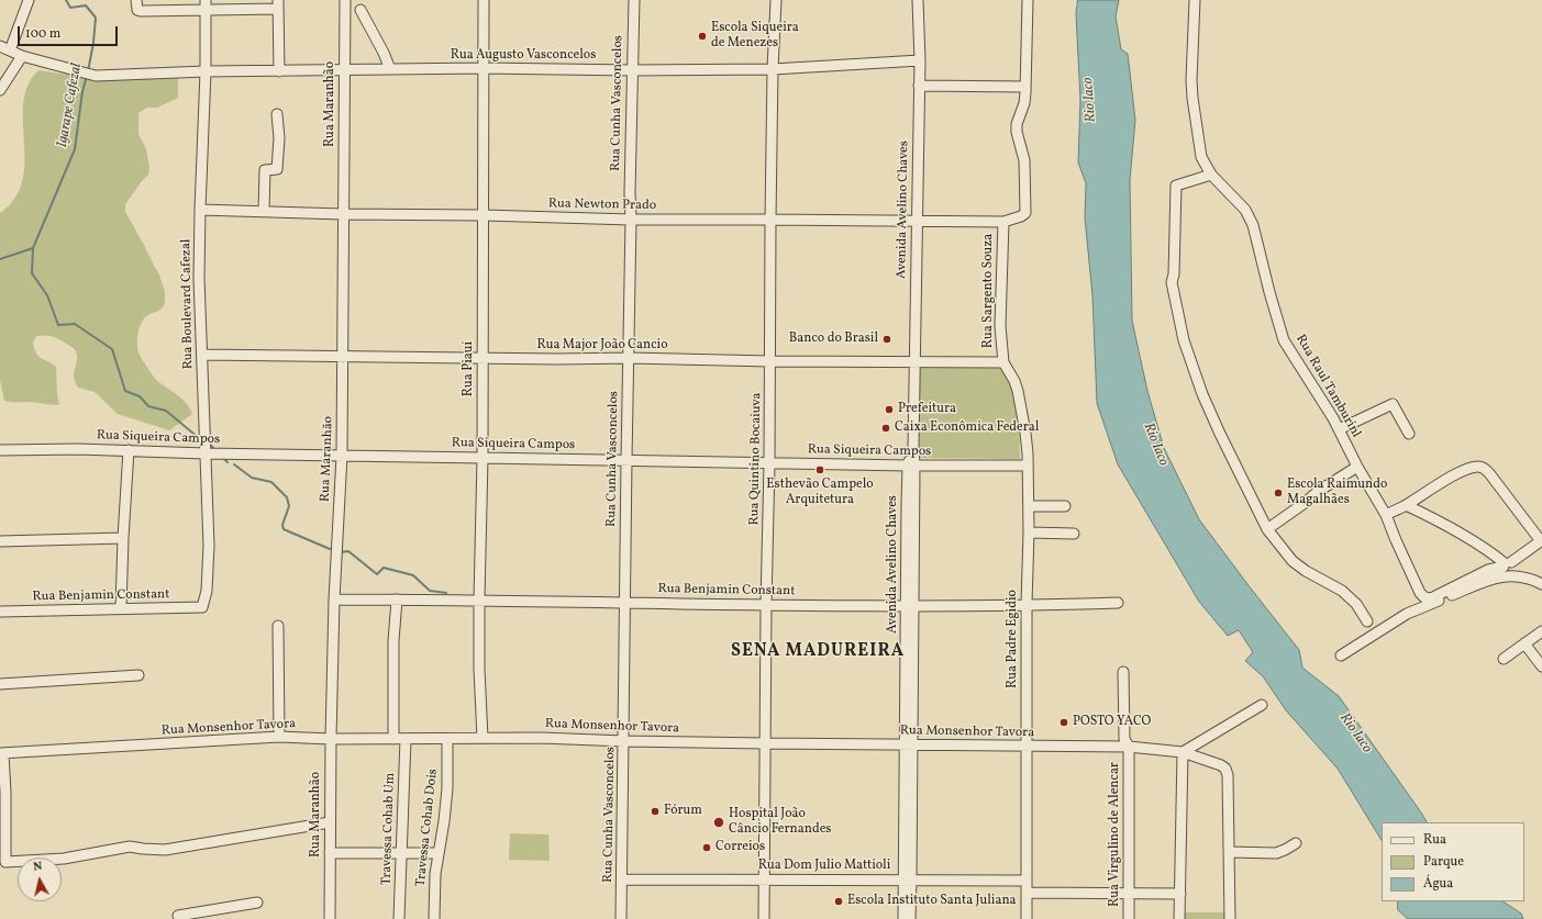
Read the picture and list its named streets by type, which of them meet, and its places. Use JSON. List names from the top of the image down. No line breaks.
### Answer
{"streets":{"street":["Rua Augusto Vasconcelos","Rua Cunha Vasconcelos","Rua Maranhão","Rua Newton Prado","Avenida Avelino Chaves","Rua Sargento Souza","Rua Boulevard Cafezal","Rua Major João Cancio","Rua Piauí","Rua Raul Tamburinl","Rua Siqueira Campos","Rua Quintino Bocaiuva","Rua Benjamin Constant","Rua Padre Egidio","Rua Monsenhor Tavora","Travessa Cohab Dois","Travessa Cohab Um","Rua Virgulino de Alencar","Rua Dom Julio Mattioli"]},"crossings":[["Rua Augusto Vasconcelos","Rua Cunha Vasconcelos"],["Rua Augusto Vasconcelos","Rua Maranhão"],["Rua Augusto Vasconcelos","Avenida Avelino Chaves"],["Rua Augusto Vasconcelos","Rua Boulevard Cafezal"],["Rua Augusto Vasconcelos","Rua Piauí"],["Rua Augusto Vasconcelos","Rua Quintino Bocaiuva"],["Rua Cunha Vasconcelos","Rua Newton Prado"],["Rua Cunha Vasconcelos","Rua Major João Cancio"],["Rua Cunha Vasconcelos","Rua Siqueira Campos"],["Rua Cunha Vasconcelos","Rua Benjamin Constant"],["Rua Cunha Vasconcelos","Rua Monsenhor Tavora"],["Rua Cunha Vasconcelos","Rua Dom Julio Mattioli"],["Rua Maranhão","Rua Newton Prado"],["Rua Maranhão","Rua Major João Cancio"],["Rua Maranhão","Rua Siqueira Campos"],["Rua Maranhão","Rua Benjamin Constant"],["Rua Maranhão","Rua Monsenhor Tavora"],["Rua Newton Prado","Avenida Avelino Chaves"],["Rua Newton Prado","Rua Sargento Souza"],["Rua Newton Prado","Rua Boulevard Cafezal"],["Rua Newton Prado","Rua Piauí"],["Rua Newton Prado","Rua Quintino Bocaiuva"],["Avenida Avelino Chaves","Rua Major João Cancio"],["Avenida Avelino Chaves","Rua Siqueira Campos"],["Avenida Avelino Chaves","Rua Benjamin Constant"],["Avenida Avelino Chaves","Rua Monsenhor Tavora"],["Avenida Avelino Chaves","Rua Dom Julio Mattioli"],["Rua Sargento Souza","Rua Major João Cancio"],["Rua Sargento Souza","Rua Padre Egidio"],["Rua Boulevard Cafezal","Rua Major João Cancio"],["Rua Boulevard Cafezal","Rua Siqueira Campos"],["Rua Boulevard Cafezal","Rua Benjamin Constant"],["Rua Major João Cancio","Rua Piauí"],["Rua Major João Cancio","Rua Quintino Bocaiuva"],["Rua Major João Cancio","Rua Padre Egidio"],["Rua Piauí","Rua Siqueira Campos"],["Rua Piauí","Rua Benjamin Constant"],["Rua Piauí","Rua Monsenhor Tavora"],["Rua Siqueira Campos","Rua Quintino Bocaiuva"],["Rua Siqueira Campos","Rua Padre Egidio"],["Rua Quintino Bocaiuva","Rua Benjamin Constant"],["Rua Quintino Bocaiuva","Rua Monsenhor Tavora"],["Rua Quintino Bocaiuva","Rua Dom Julio Mattioli"],["Rua Benjamin Constant","Rua Padre Egidio"],["Rua Padre Egidio","Rua Monsenhor Tavora"],["Rua Padre Egidio","Rua Dom Julio Mattioli"],["Rua Monsenhor Tavora","Travessa Cohab Dois"],["Rua Monsenhor Tavora","Travessa Cohab Um"],["Rua Monsenhor Tavora","Rua Virgulino de Alencar"]],"districts":["SENA MADUREIRA"],"water":["Rio Iaco","Igarape Cafezal"],"places":["Escola Siqueira de Menezes","Banco do Brasil","Prefeitura","Caixa Econômica Federal","Esthevão Campelo Arquitetura","Escola Raimundo Magalhães","POSTO YACO","Fórum","Hospital João Câncio Fernandes","Correios","Escola Instituto Santa Juliana"],"legend":["Rua","Parque","Água"],"scale_bar":"100 m","north":"top"}
